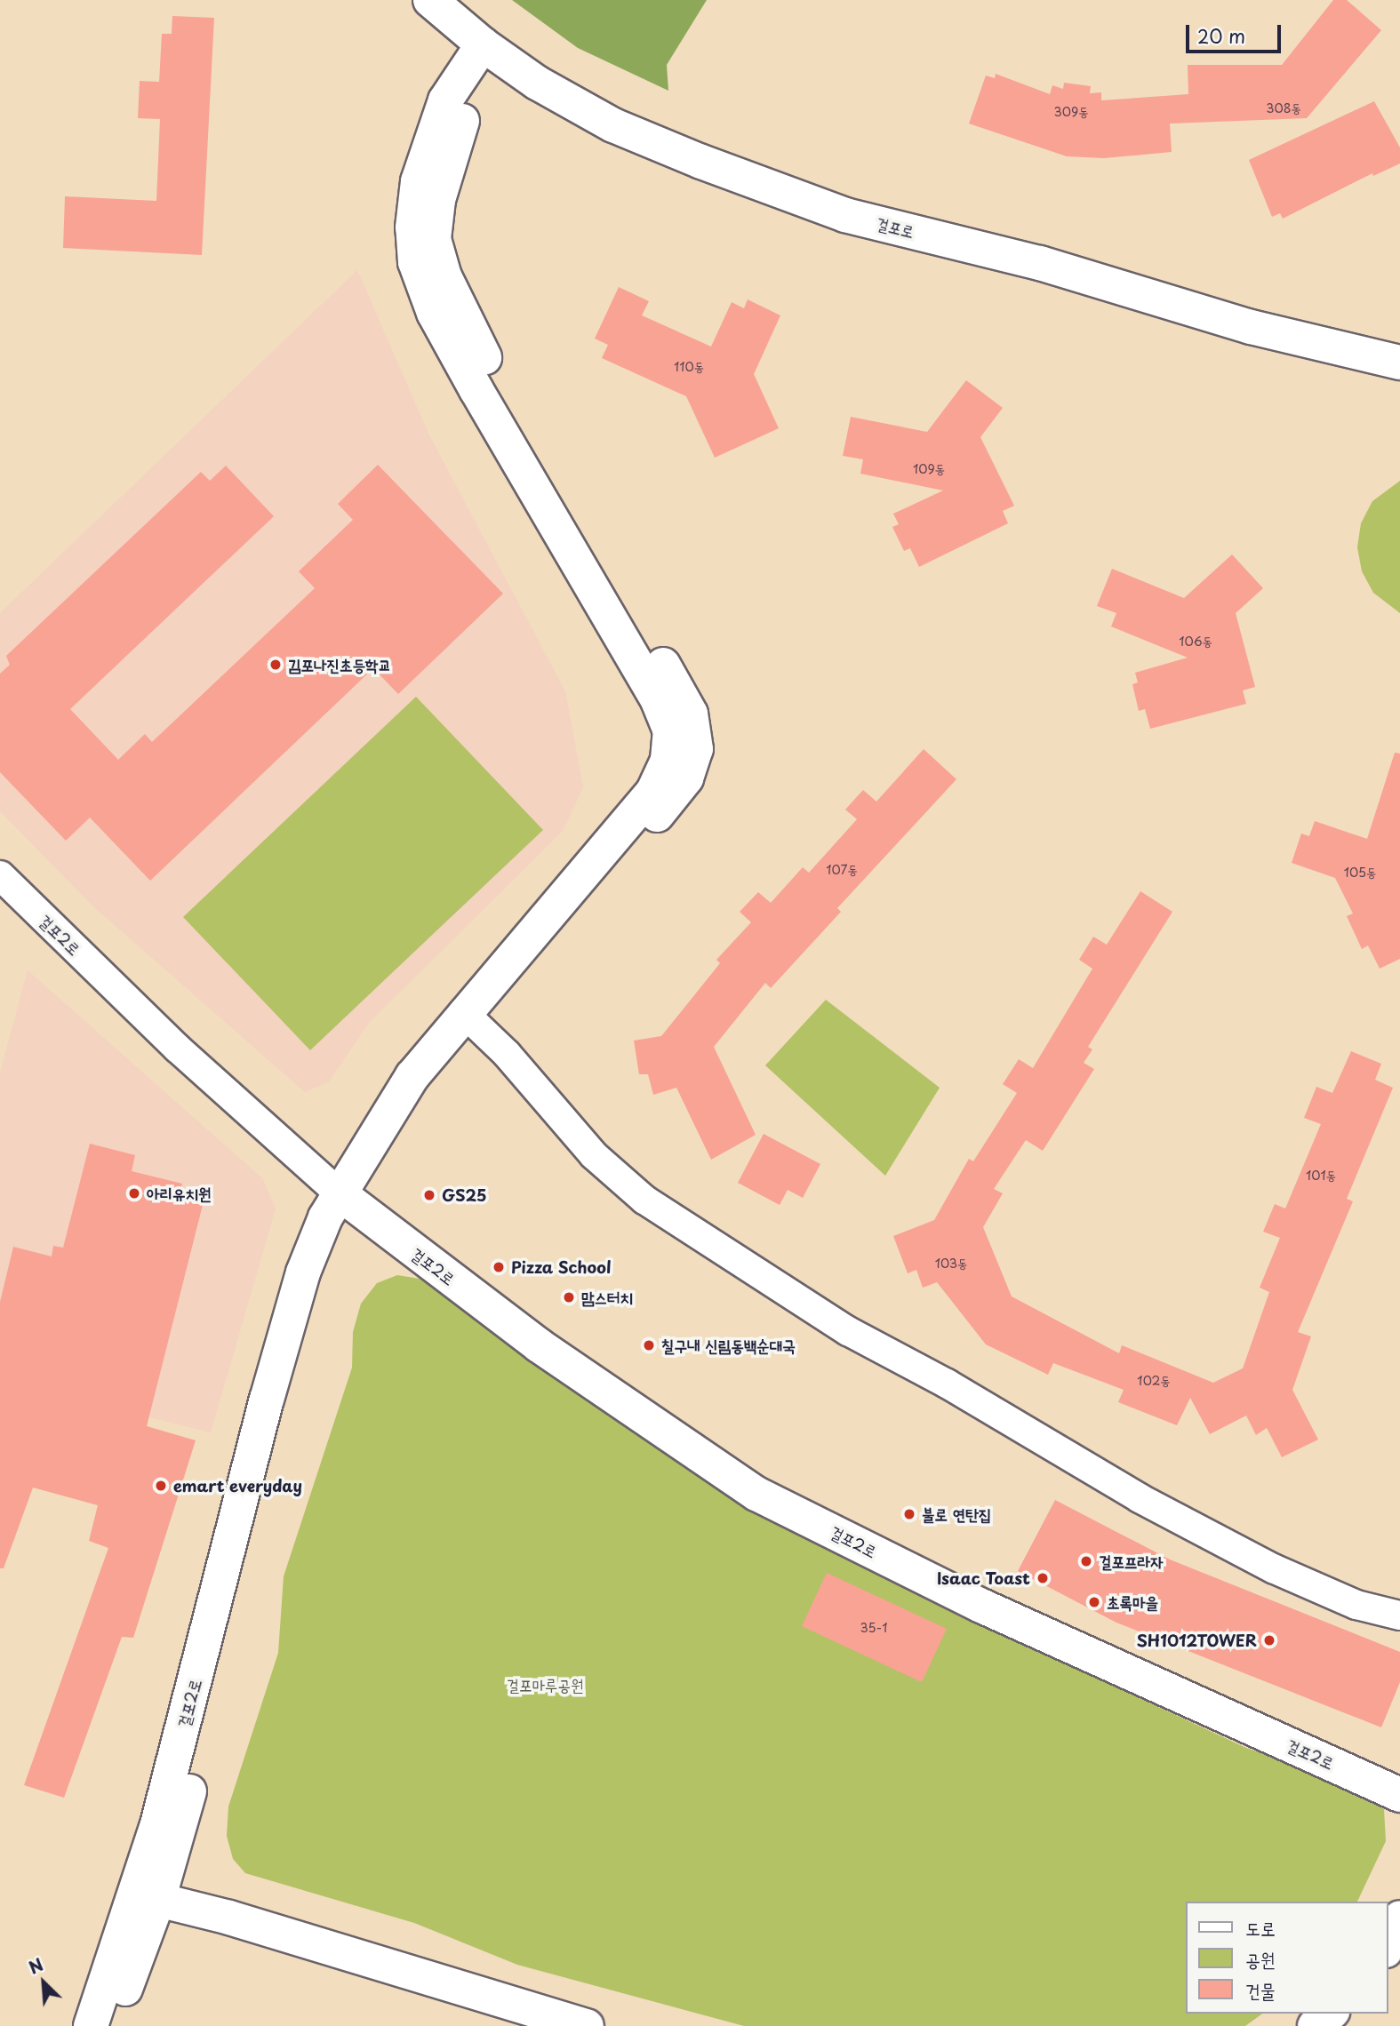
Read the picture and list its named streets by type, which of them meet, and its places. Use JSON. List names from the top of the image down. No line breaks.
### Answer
{"streets":{"street":["걸포로","걸포2로"]},"crossings":[["걸포로","걸포2로"]],"parks":["걸포마루공원"],"places":["김포나진초등학교","아리유치원","GS25","Pizza School","맘스터치","칠구내 신림동백순대국","emart everyday","불로 연탄집","걸포프라자","Isaac Toast","초록마을","SH1012TOWER"],"house_numbers":["308동","309동","110동","109동","106동","107동","105동","101동","103동","102동","35-1"],"legend":["도로","공원","건물"],"scale_bar":"20 m","north":"top left"}
